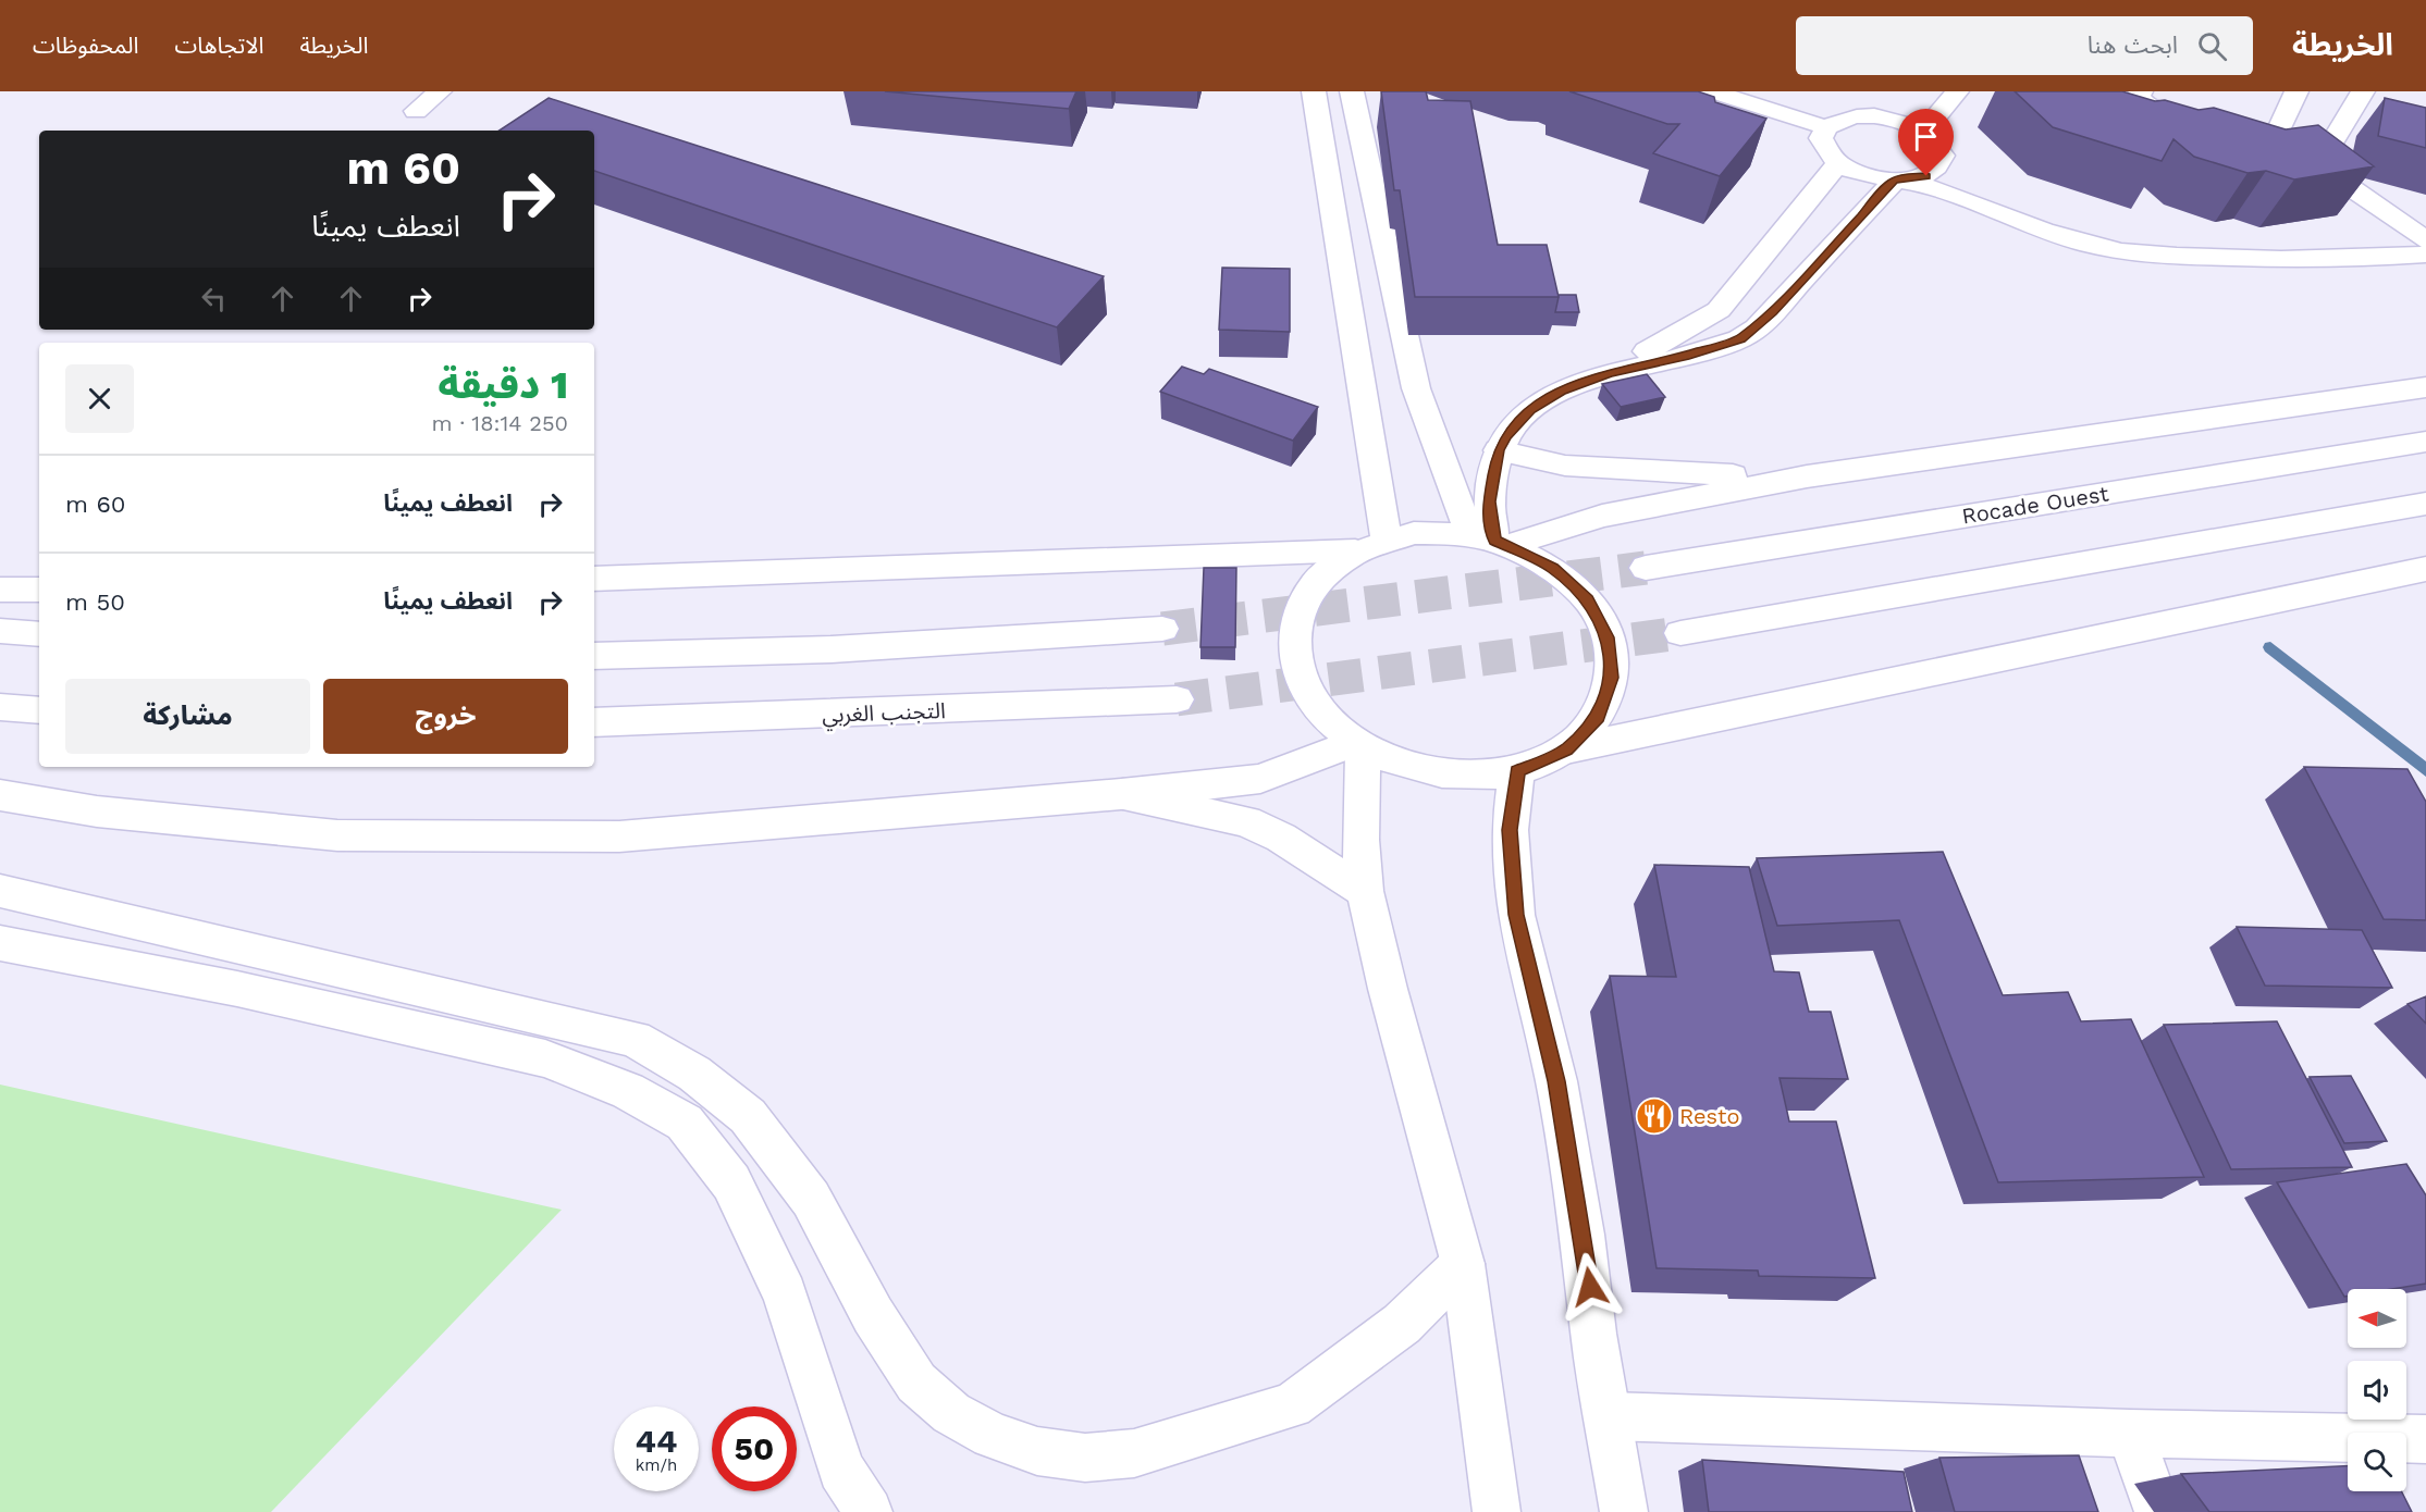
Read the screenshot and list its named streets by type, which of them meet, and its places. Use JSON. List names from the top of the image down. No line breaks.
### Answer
{"streets":{"main road":["Rocade Ouest","التجنب الغربي"]},"places":{"restaurant":["Resto"]},"north":"left","page":{"header":"الخريطة","search":"ابحث هنا","nav":["الخريطة","الاتجاهات","المحفوظات"],"turn":["60 m","انعطف يمينًا"],"heading":["1 دقيقة","250 m · 18:14"],"list":[{"name":"انعطف يمينًا","value":"60 m"},{"name":"انعطف يمينًا","value":"50 m"}],"buttons":["خروج","مشاركة"],"speed":"44 km/h","limit":"50"}}
